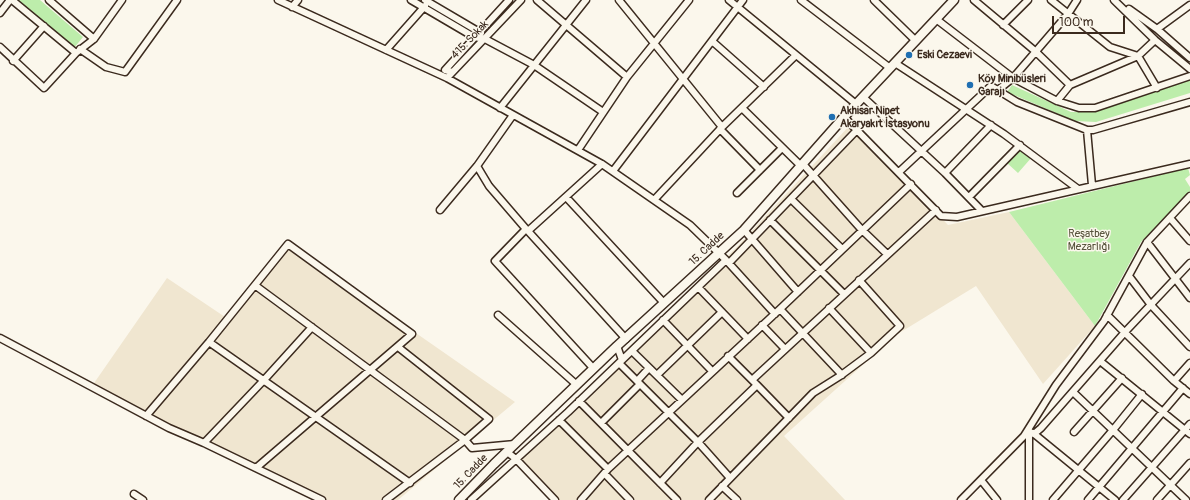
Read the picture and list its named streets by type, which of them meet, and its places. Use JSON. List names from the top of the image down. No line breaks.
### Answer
{"streets":{"main road":["15. Cadde"],"street":["415. Sokak"]},"parks":["Reşatbey Mezarlığı"],"places":["Eski Cezaevi","Köy Minibüsleri Garajı","Akhisar Nipet Akaryakıt İstasyonu"],"scale_bar":"100 m"}
